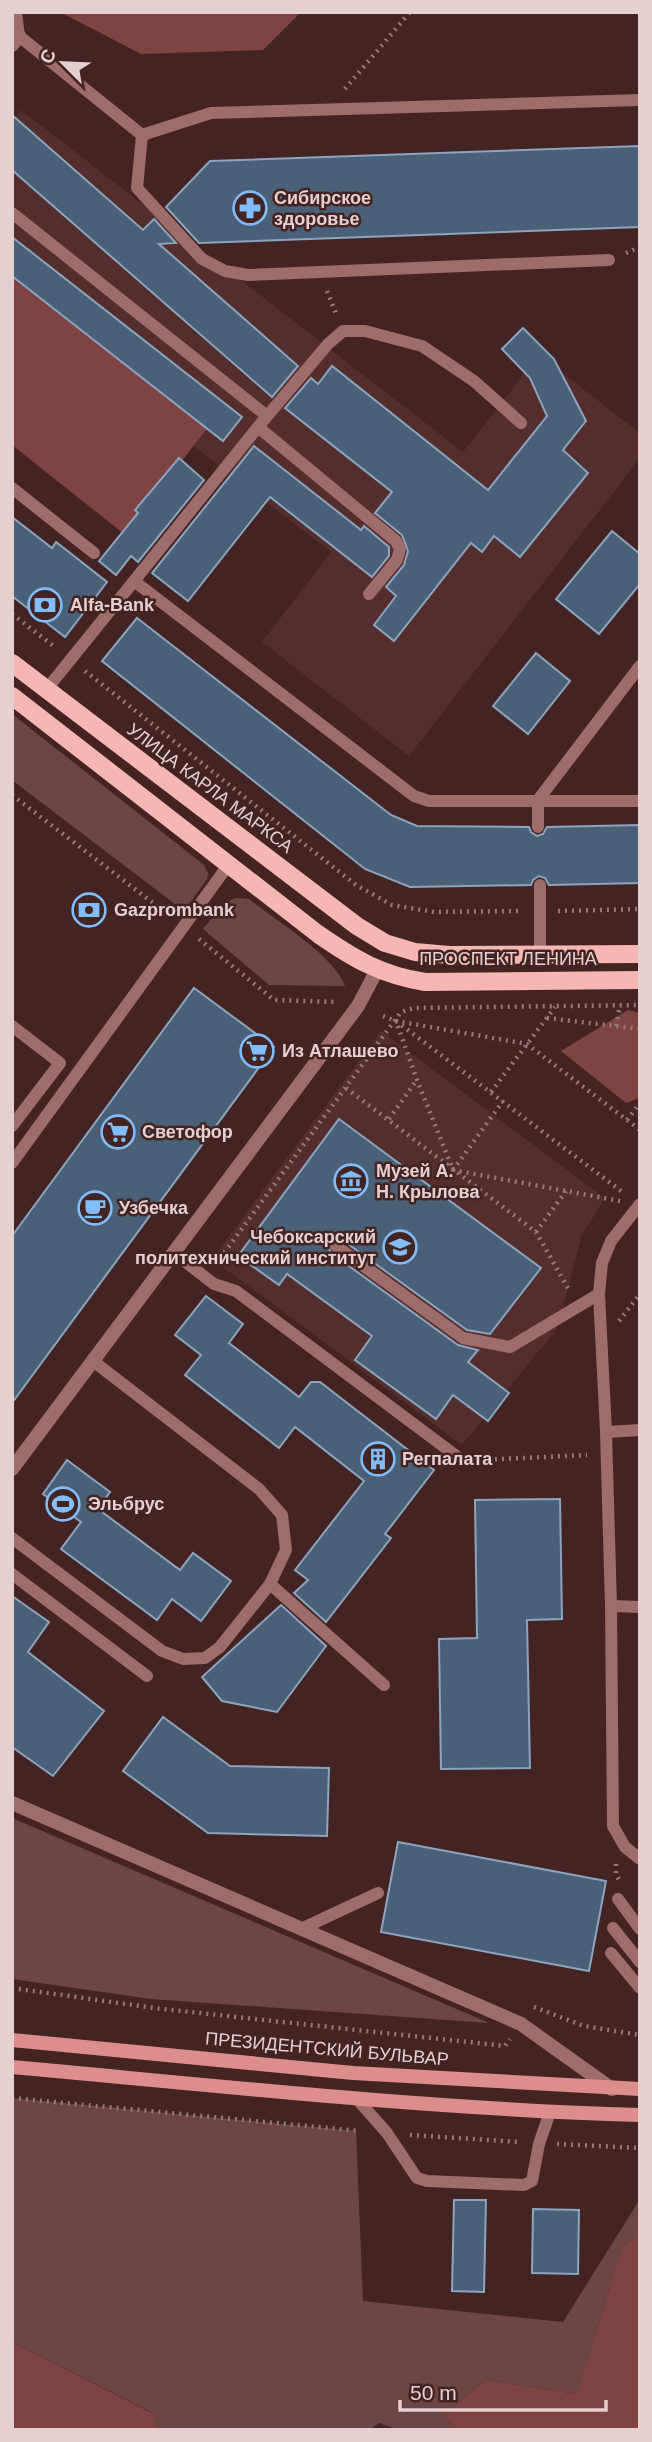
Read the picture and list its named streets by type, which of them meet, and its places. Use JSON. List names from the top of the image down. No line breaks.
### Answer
{"streets":{"main road":["УЛИЦА КАРЛА МАРКСА","ПРОСПЕКТ ЛЕНИНА","ПРЕЗИДЕНТСКИЙ БУЛЬВАР"]},"crossings":[["УЛИЦА КАРЛА МАРКСА","ПРОСПЕКТ ЛЕНИНА"]],"places":{"pharmacy":["Сибирское здоровье"],"bank":["Alfa-Bank","Gazprombank"],"supermarket":["Из Атлашево","Светофор"],"museum":["Музей А. Н. Крылова"],"cafe":["Узбечка"],"school or university":["Чебоксарский политехнический институт"],"building":["Регпалата"],"sports":["Эльбрус"]},"scale_bar":"50 m","north":"top left"}
